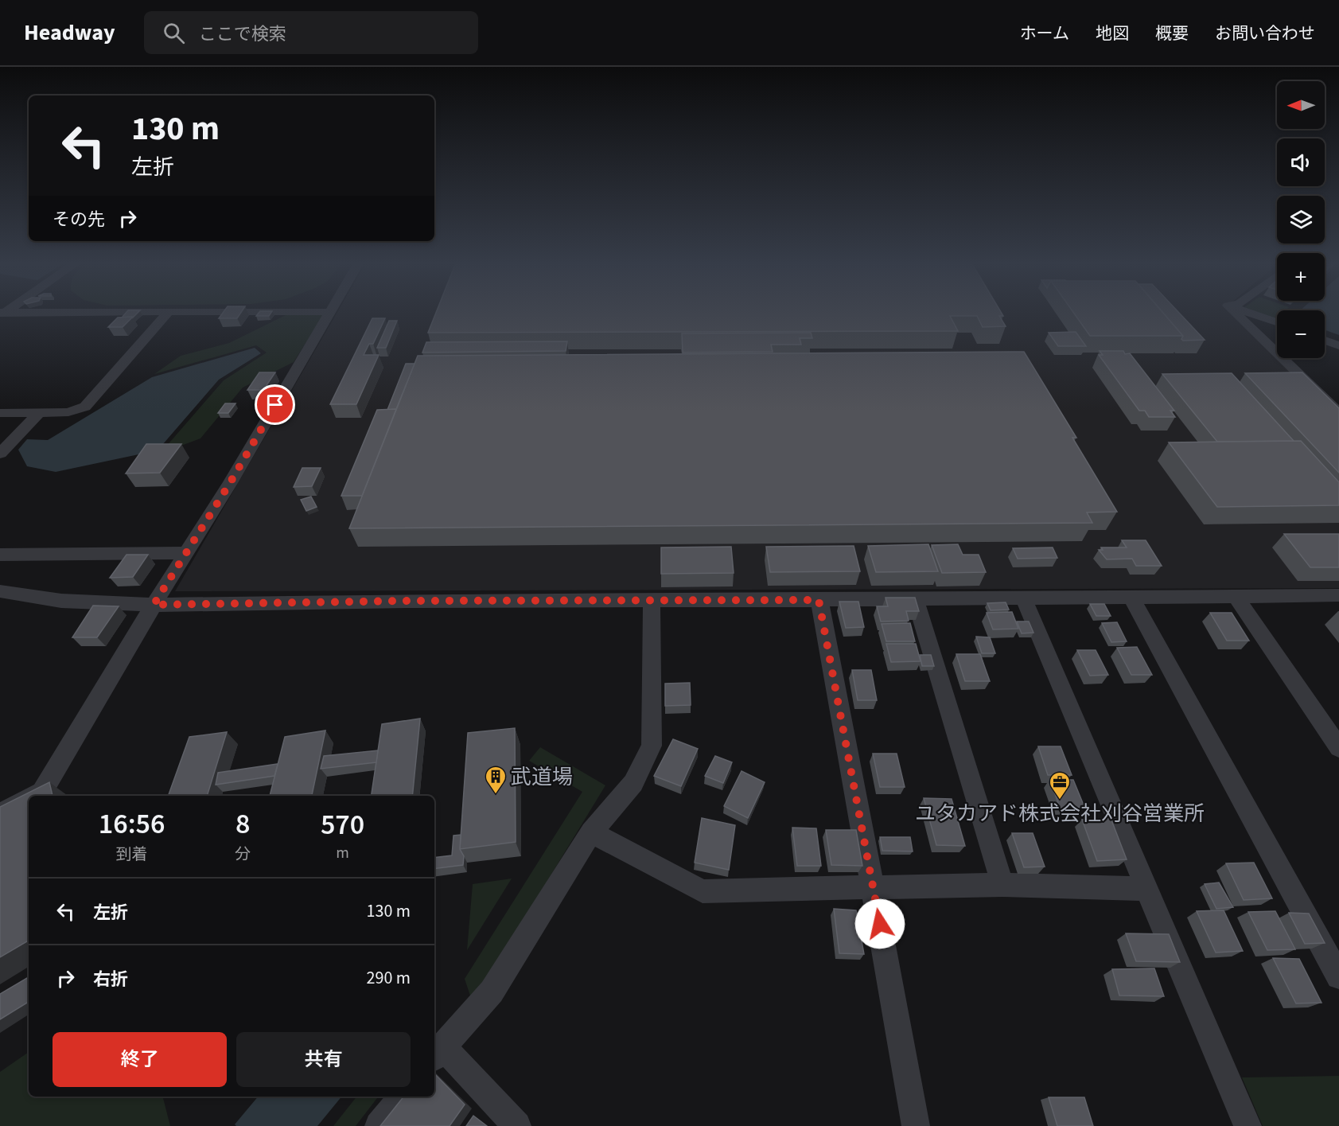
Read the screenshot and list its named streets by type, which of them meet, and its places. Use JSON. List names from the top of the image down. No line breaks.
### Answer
{"places":{"building":["武道場"],"office":["ユタカアド株式会社刈谷営業所"]},"north":"left","page":{"header":"Headway","search":"ここで検索","nav":["ホーム","地図","概要","お問い合わせ"],"map_buttons":["+","−"],"turn":["130 m","左折"],"then":"その先","eta":["16:56","到着","8","分","570","m"],"list":[{"name":"左折","value":"130 m"},{"name":"右折","value":"290 m"}],"buttons":["終了","共有"]}}
